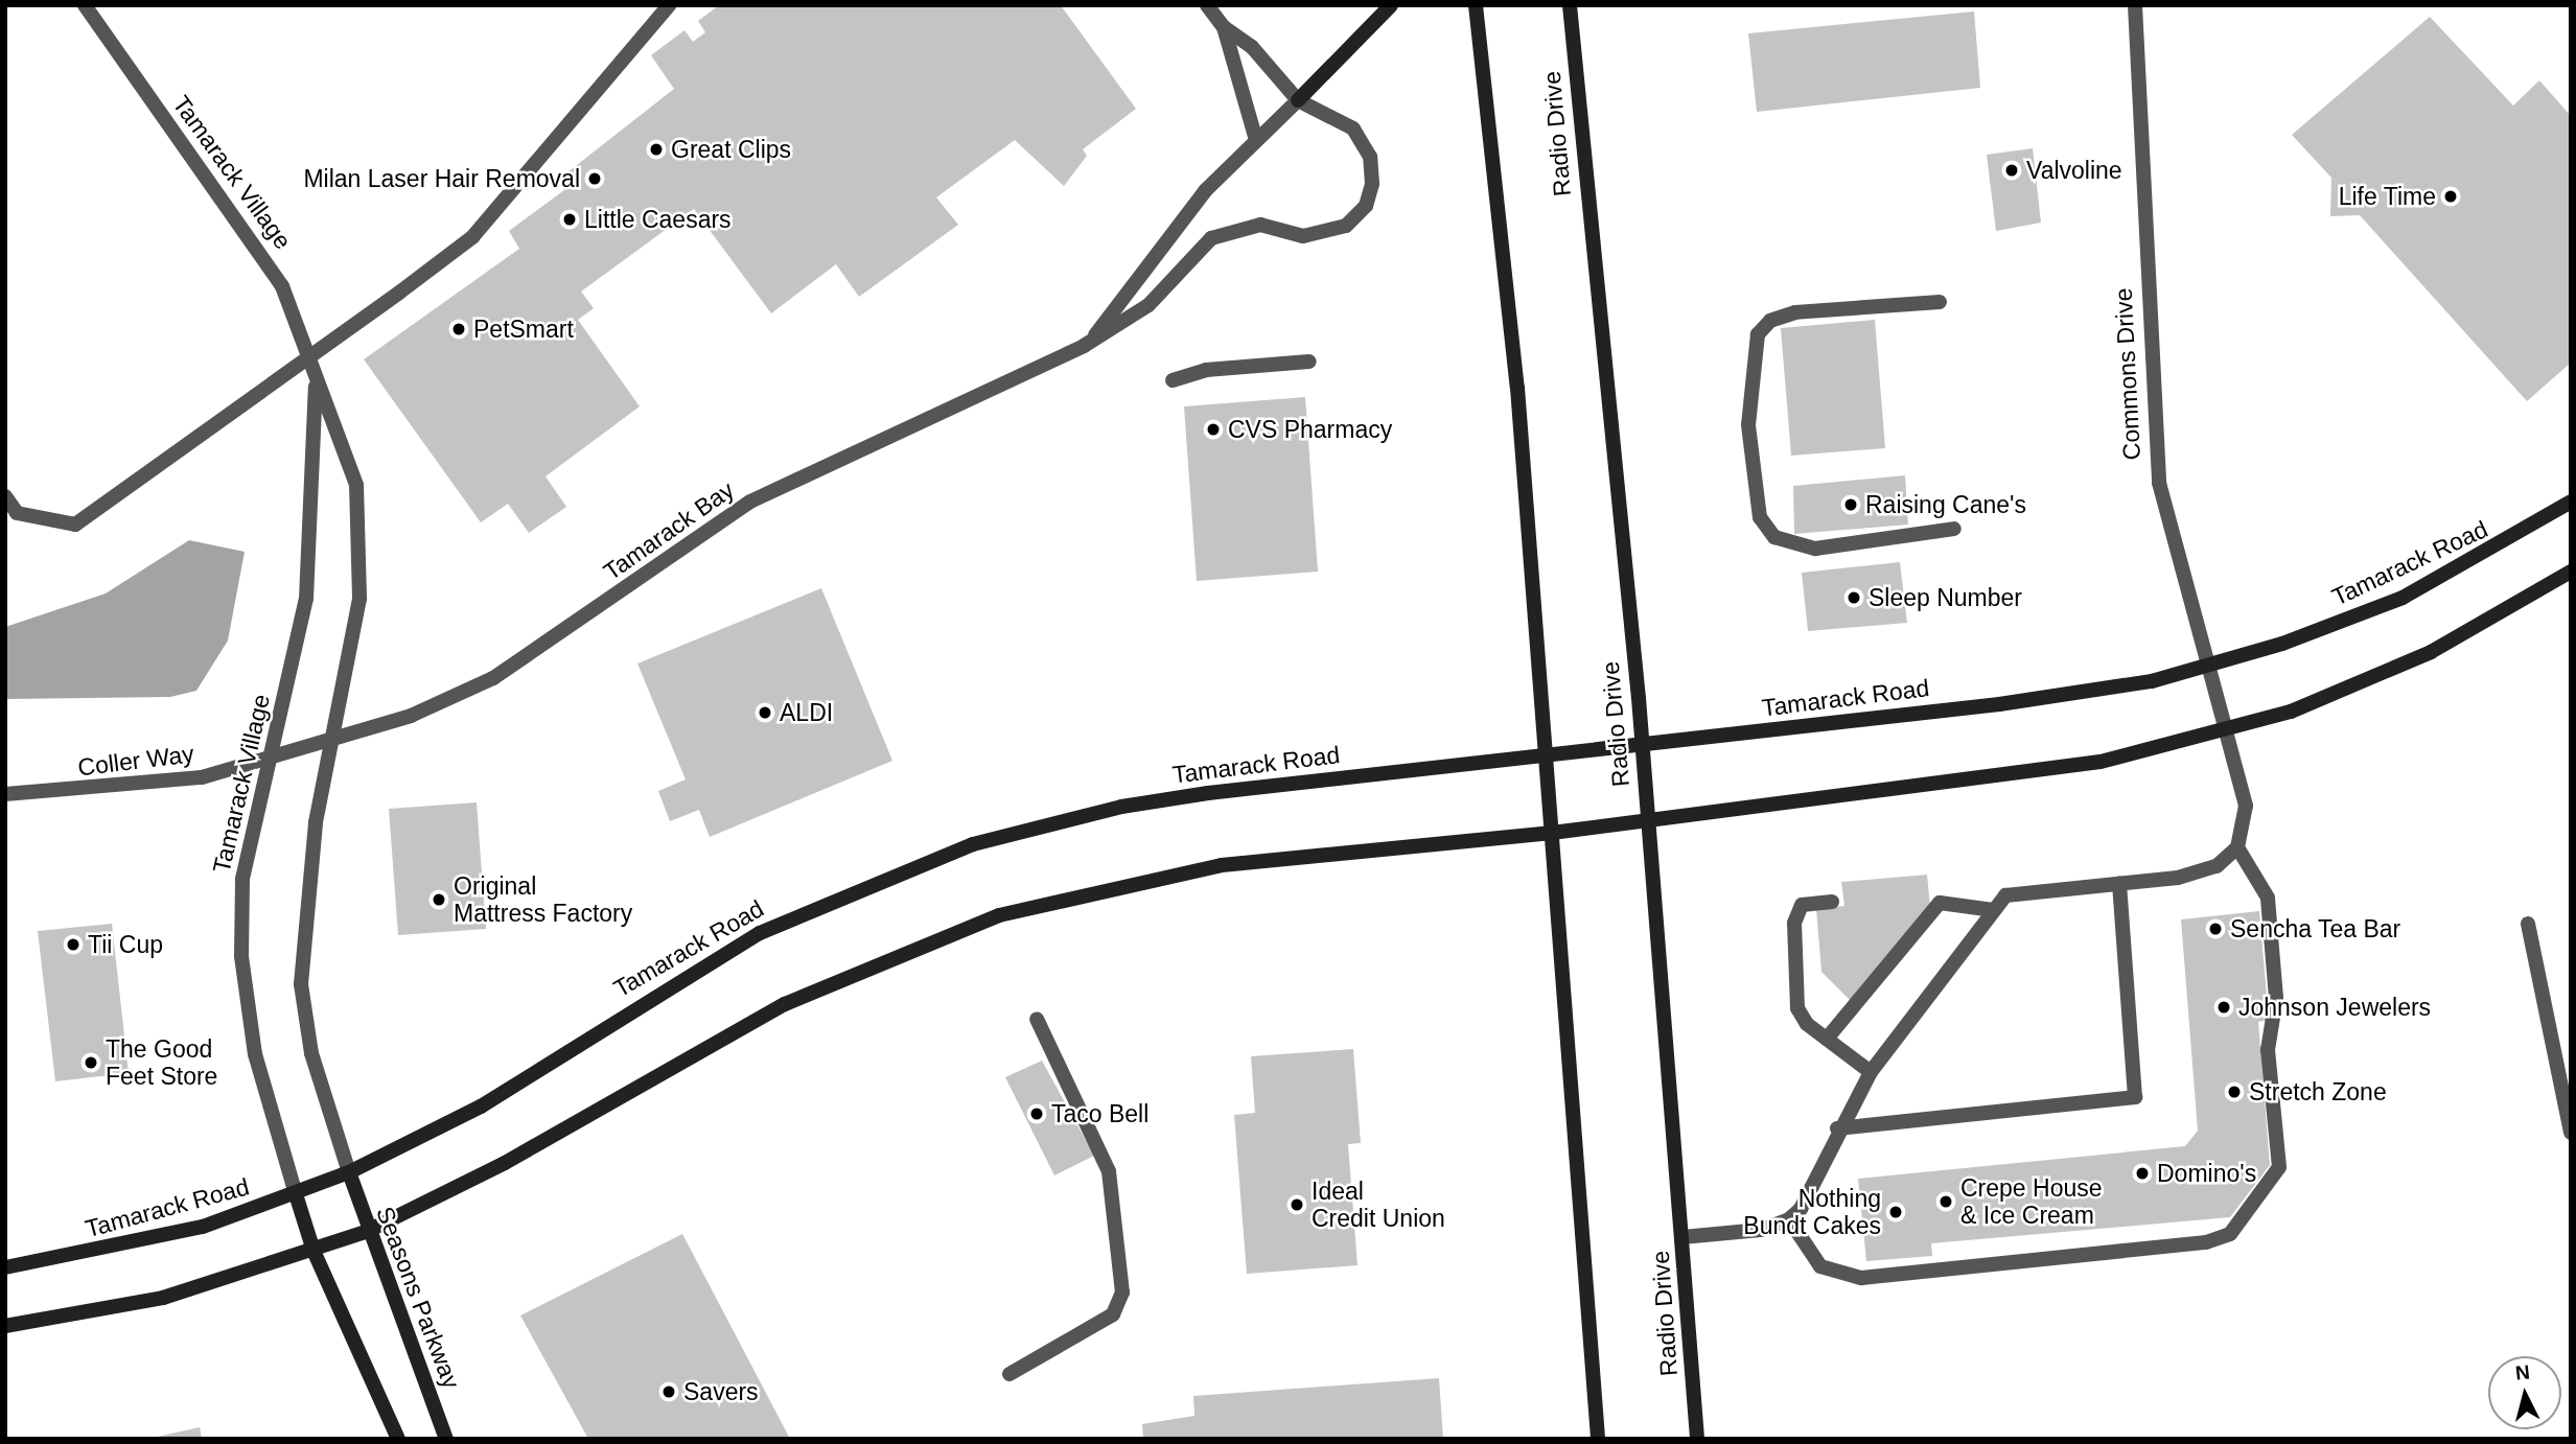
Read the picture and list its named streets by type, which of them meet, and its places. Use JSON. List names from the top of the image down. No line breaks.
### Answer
{"streets":{"street":["Radio Drive","Tamarack Village","Commons Drive","Tamarack Bay","Tamarack Road","Coller Way","Seasons Parkway"]},"crossings":[["Radio Drive","Tamarack Road"],["Tamarack Village","Tamarack Bay"],["Tamarack Village","Tamarack Road"],["Tamarack Village","Coller Way"],["Tamarack Village","Seasons Parkway"],["Commons Drive","Tamarack Road"],["Tamarack Bay","Coller Way"],["Tamarack Road","Seasons Parkway"]],"places":["Great Clips","Valvoline","Milan Laser Hair Removal","Life Time","Little Caesars","PetSmart","CVS Pharmacy","Raising Cane's","Sleep Number","ALDI","Original Mattress Factory","Sencha Tea Bar","Tii Cup","Johnson Jewelers","The Good Feet Store","Stretch Zone","Taco Bell","Domino's","Crepe House & Ice Cream","Ideal Credit Union","Nothing Bundt Cakes","Savers"],"north":"top"}
